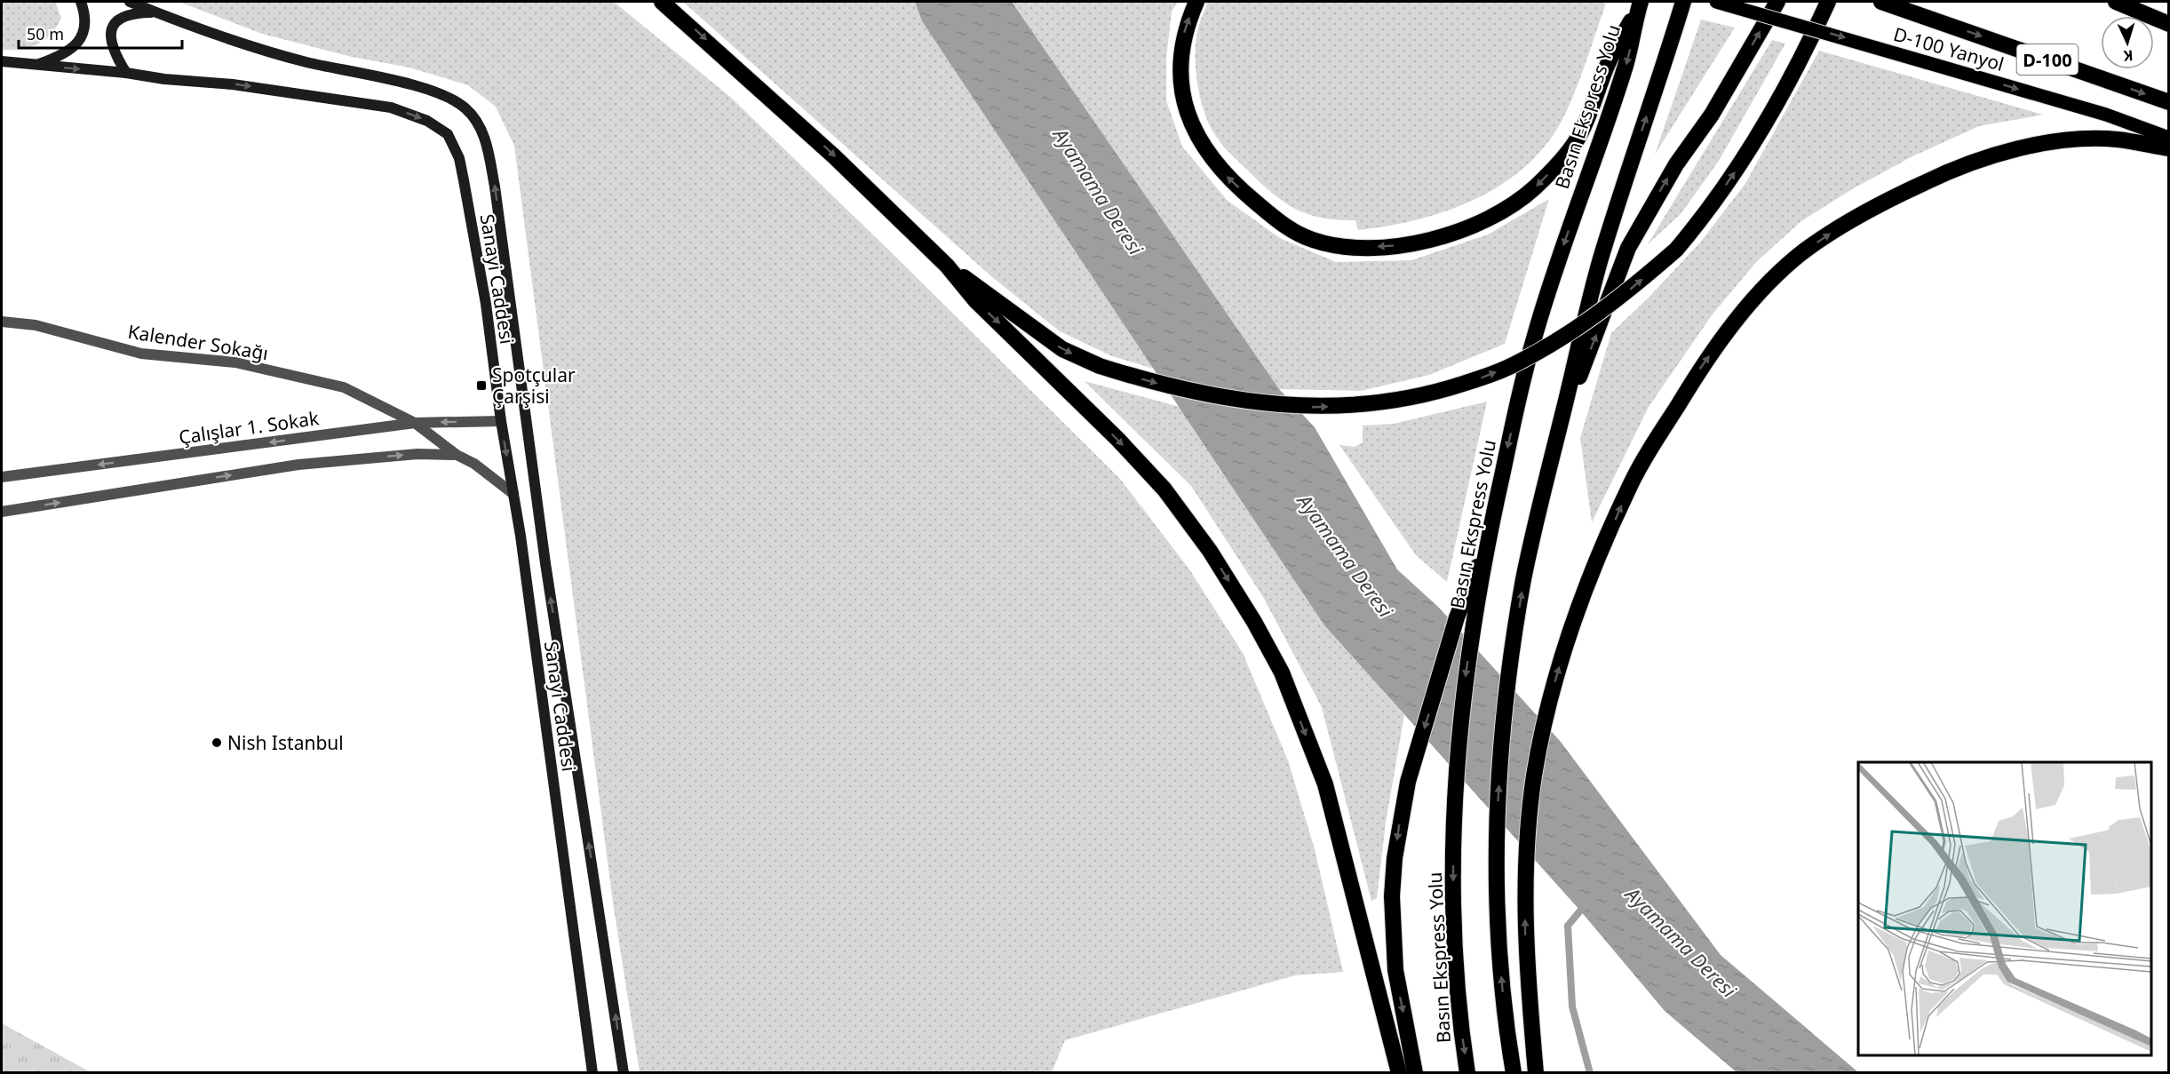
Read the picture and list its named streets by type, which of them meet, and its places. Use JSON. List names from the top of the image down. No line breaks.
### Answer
{"streets":{"highway":["D-100","Basın Ekspress Yolu"],"main road":["D-100 Yanyol","Sanayi Caddesi"],"street":["Kalender Sokağı","Çalışlar 1. Sokak"]},"crossings":[["Sanayi Caddesi","Kalender Sokağı"],["Sanayi Caddesi","Çalışlar 1. Sokak"],["Kalender Sokağı","Çalışlar 1. Sokak"]],"one_way":["D-100 Yanyol"],"water":["Ayamama Deresi"],"places":{"transit":["Spotçular Çarşisi"],"other":["Nish Istanbul"]},"scale_bar":"50 m","north":"bottom"}
